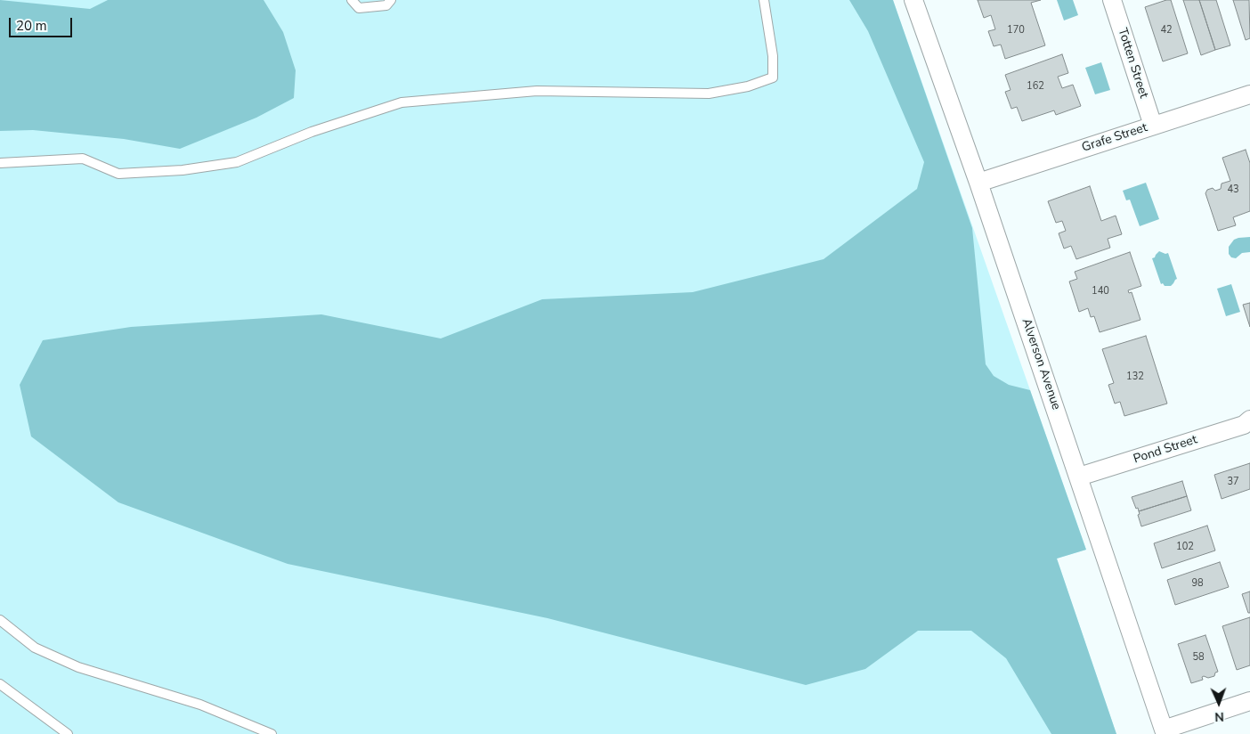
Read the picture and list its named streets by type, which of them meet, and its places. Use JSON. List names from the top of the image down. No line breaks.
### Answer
{"streets":{"street":["Totten Street","Grafe Street","Alverson Avenue","Pond Street"]},"crossings":[["Totten Street","Grafe Street"],["Grafe Street","Alverson Avenue"],["Alverson Avenue","Pond Street"]],"house_numbers":["170","42","162","43","140","132","37","102","98","58"],"scale_bar":"20 m","north":"bottom"}
